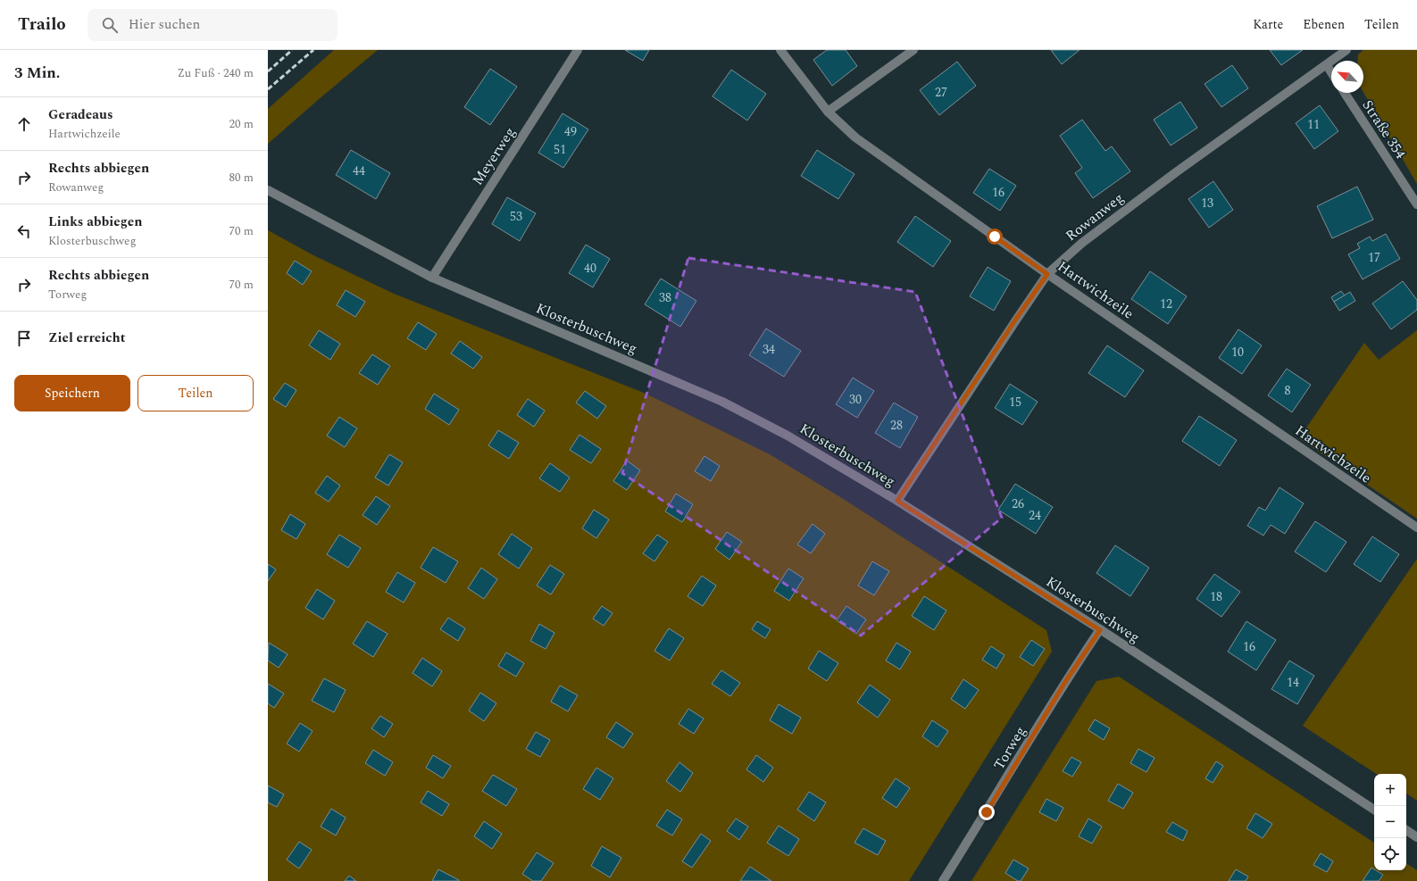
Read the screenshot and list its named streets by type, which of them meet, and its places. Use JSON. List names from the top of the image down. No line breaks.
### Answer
{"streets":{"street":["Straße 354","Meyerweg","Rowanweg","Hartwichzeile","Klosterbuschweg","Torweg"]},"crossings":[["Meyerweg","Klosterbuschweg"],["Rowanweg","Hartwichzeile"],["Rowanweg","Klosterbuschweg"],["Klosterbuschweg","Torweg"]],"house_numbers":["27","11","49","51","44","16","13","53","17","40","38","12","34","10","8","30","15","28","26","24","18","16","14"],"north":"top left","page":{"header":"Trailo","search":"Hier suchen","nav":["Karte","Ebenen","Teilen"],"heading":["3 Min.","Zu Fuß · 240 m"],"list":[["Geradeaus","Hartwichzeile","20 m"],["Rechts abbiegen","Rowanweg","80 m"],["Links abbiegen","Klosterbuschweg","70 m"],["Rechts abbiegen","Torweg","70 m"],"Ziel erreicht"],"buttons":["Speichern","Teilen"],"map_buttons":["+","−"]}}
